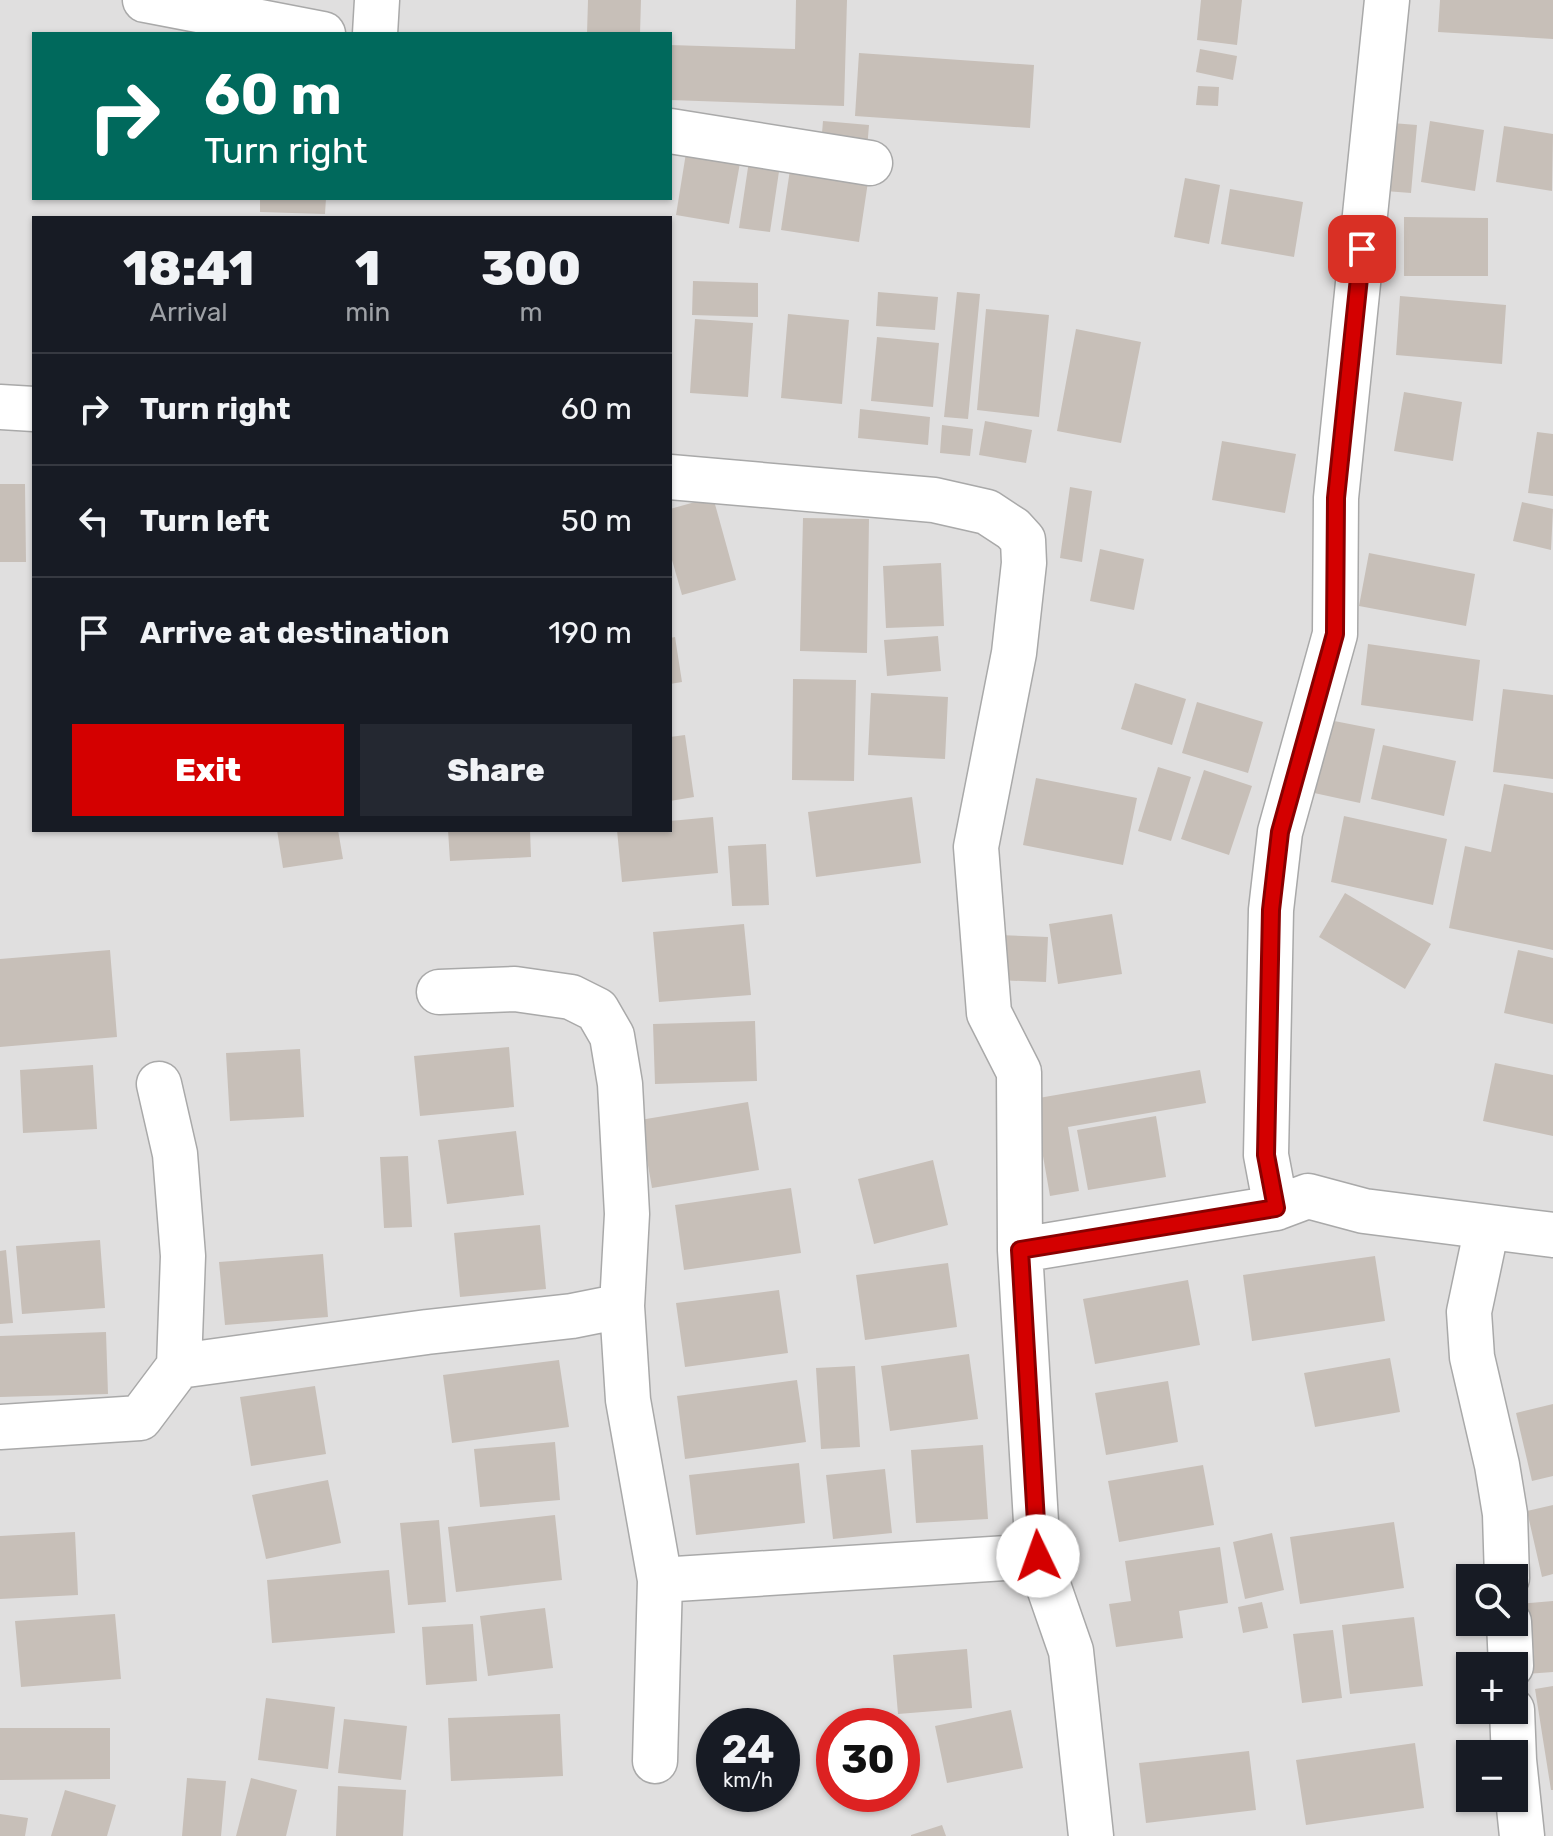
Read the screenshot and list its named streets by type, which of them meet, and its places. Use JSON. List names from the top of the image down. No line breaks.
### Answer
{"page":{"turn":["60 m","Turn right"],"eta":["18:41","Arrival","1","min","300","m"],"list":[{"name":"Turn right","value":"60 m"},{"name":"Turn left","value":"50 m"},{"name":"Arrive at destination","value":"190 m"}],"buttons":["Exit","Share"],"map_buttons":["+","−"],"speed":"24 km/h","limit":"30"}}
